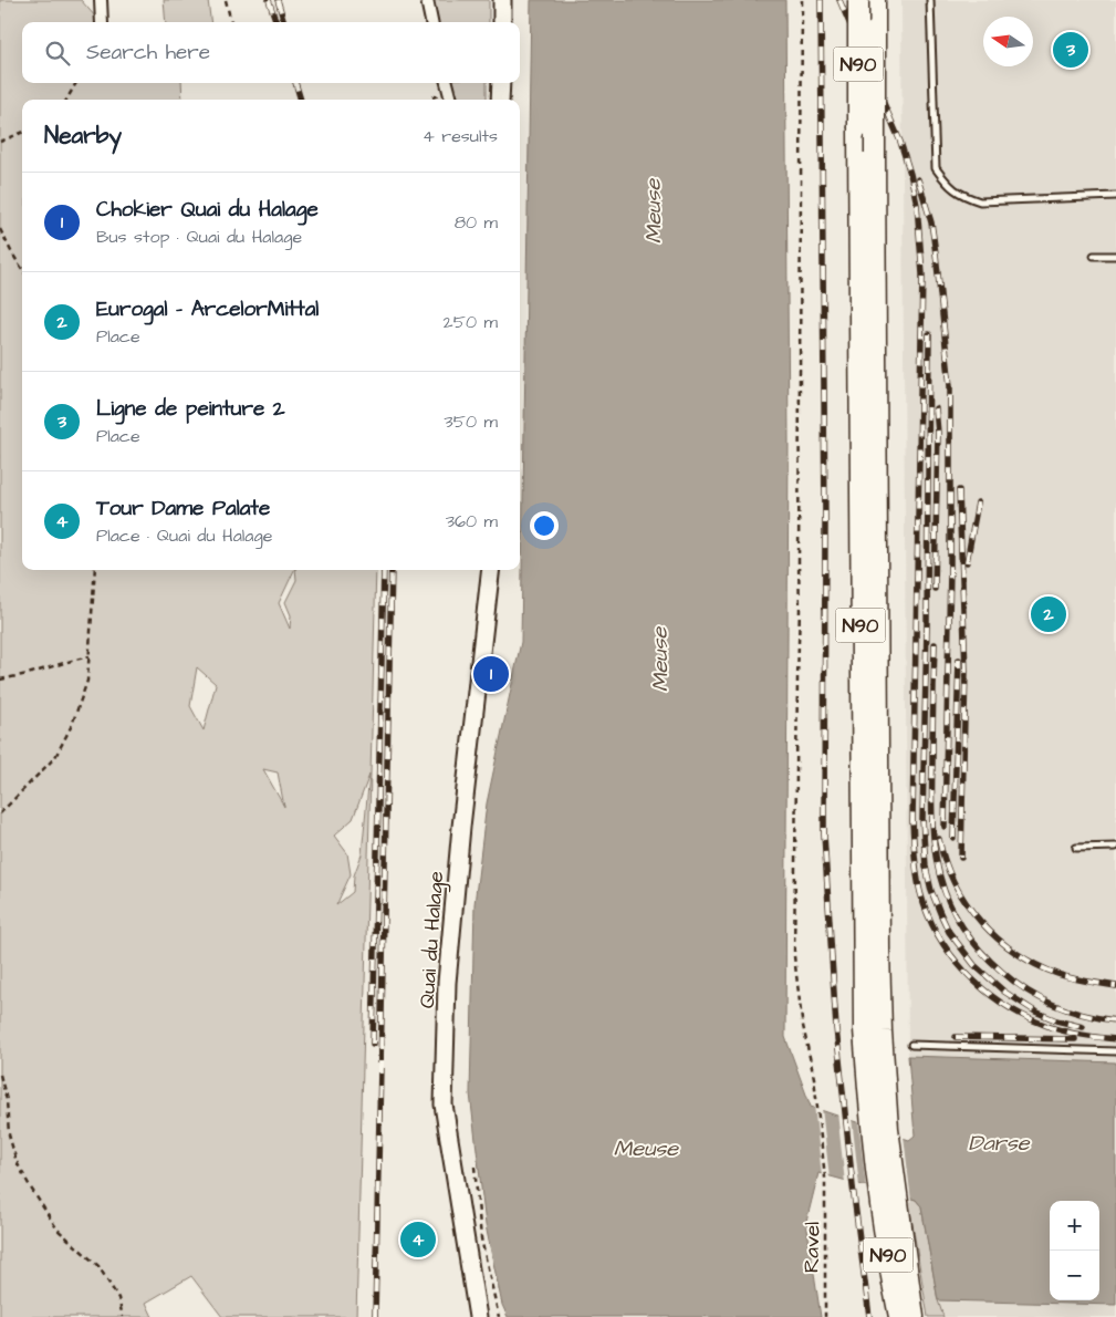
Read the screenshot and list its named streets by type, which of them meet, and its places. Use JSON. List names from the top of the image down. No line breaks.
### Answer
{"streets":{"highway":["N90"],"main road":["Quai du Halage"],"path":["Ravel"]},"water":["Meuse","Darse"],"north":"left","page":{"search":"Search here","pins":["3","2","1","4"],"heading":["Nearby","4 results"],"list":[{"mark":"1","name":"Chokier Quai du Halage","note":"Bus stop · Quai du Halage","value":"80 m"},{"mark":"2","name":"Eurogal - ArcelorMittal","note":"Place","value":"250 m"},{"mark":"3","name":"Ligne de peinture 2","note":"Place","value":"350 m"},{"mark":"4","name":"Tour Dame Palate","note":"Place · Quai du Halage","value":"360 m"}],"map_buttons":["+","−"]}}
